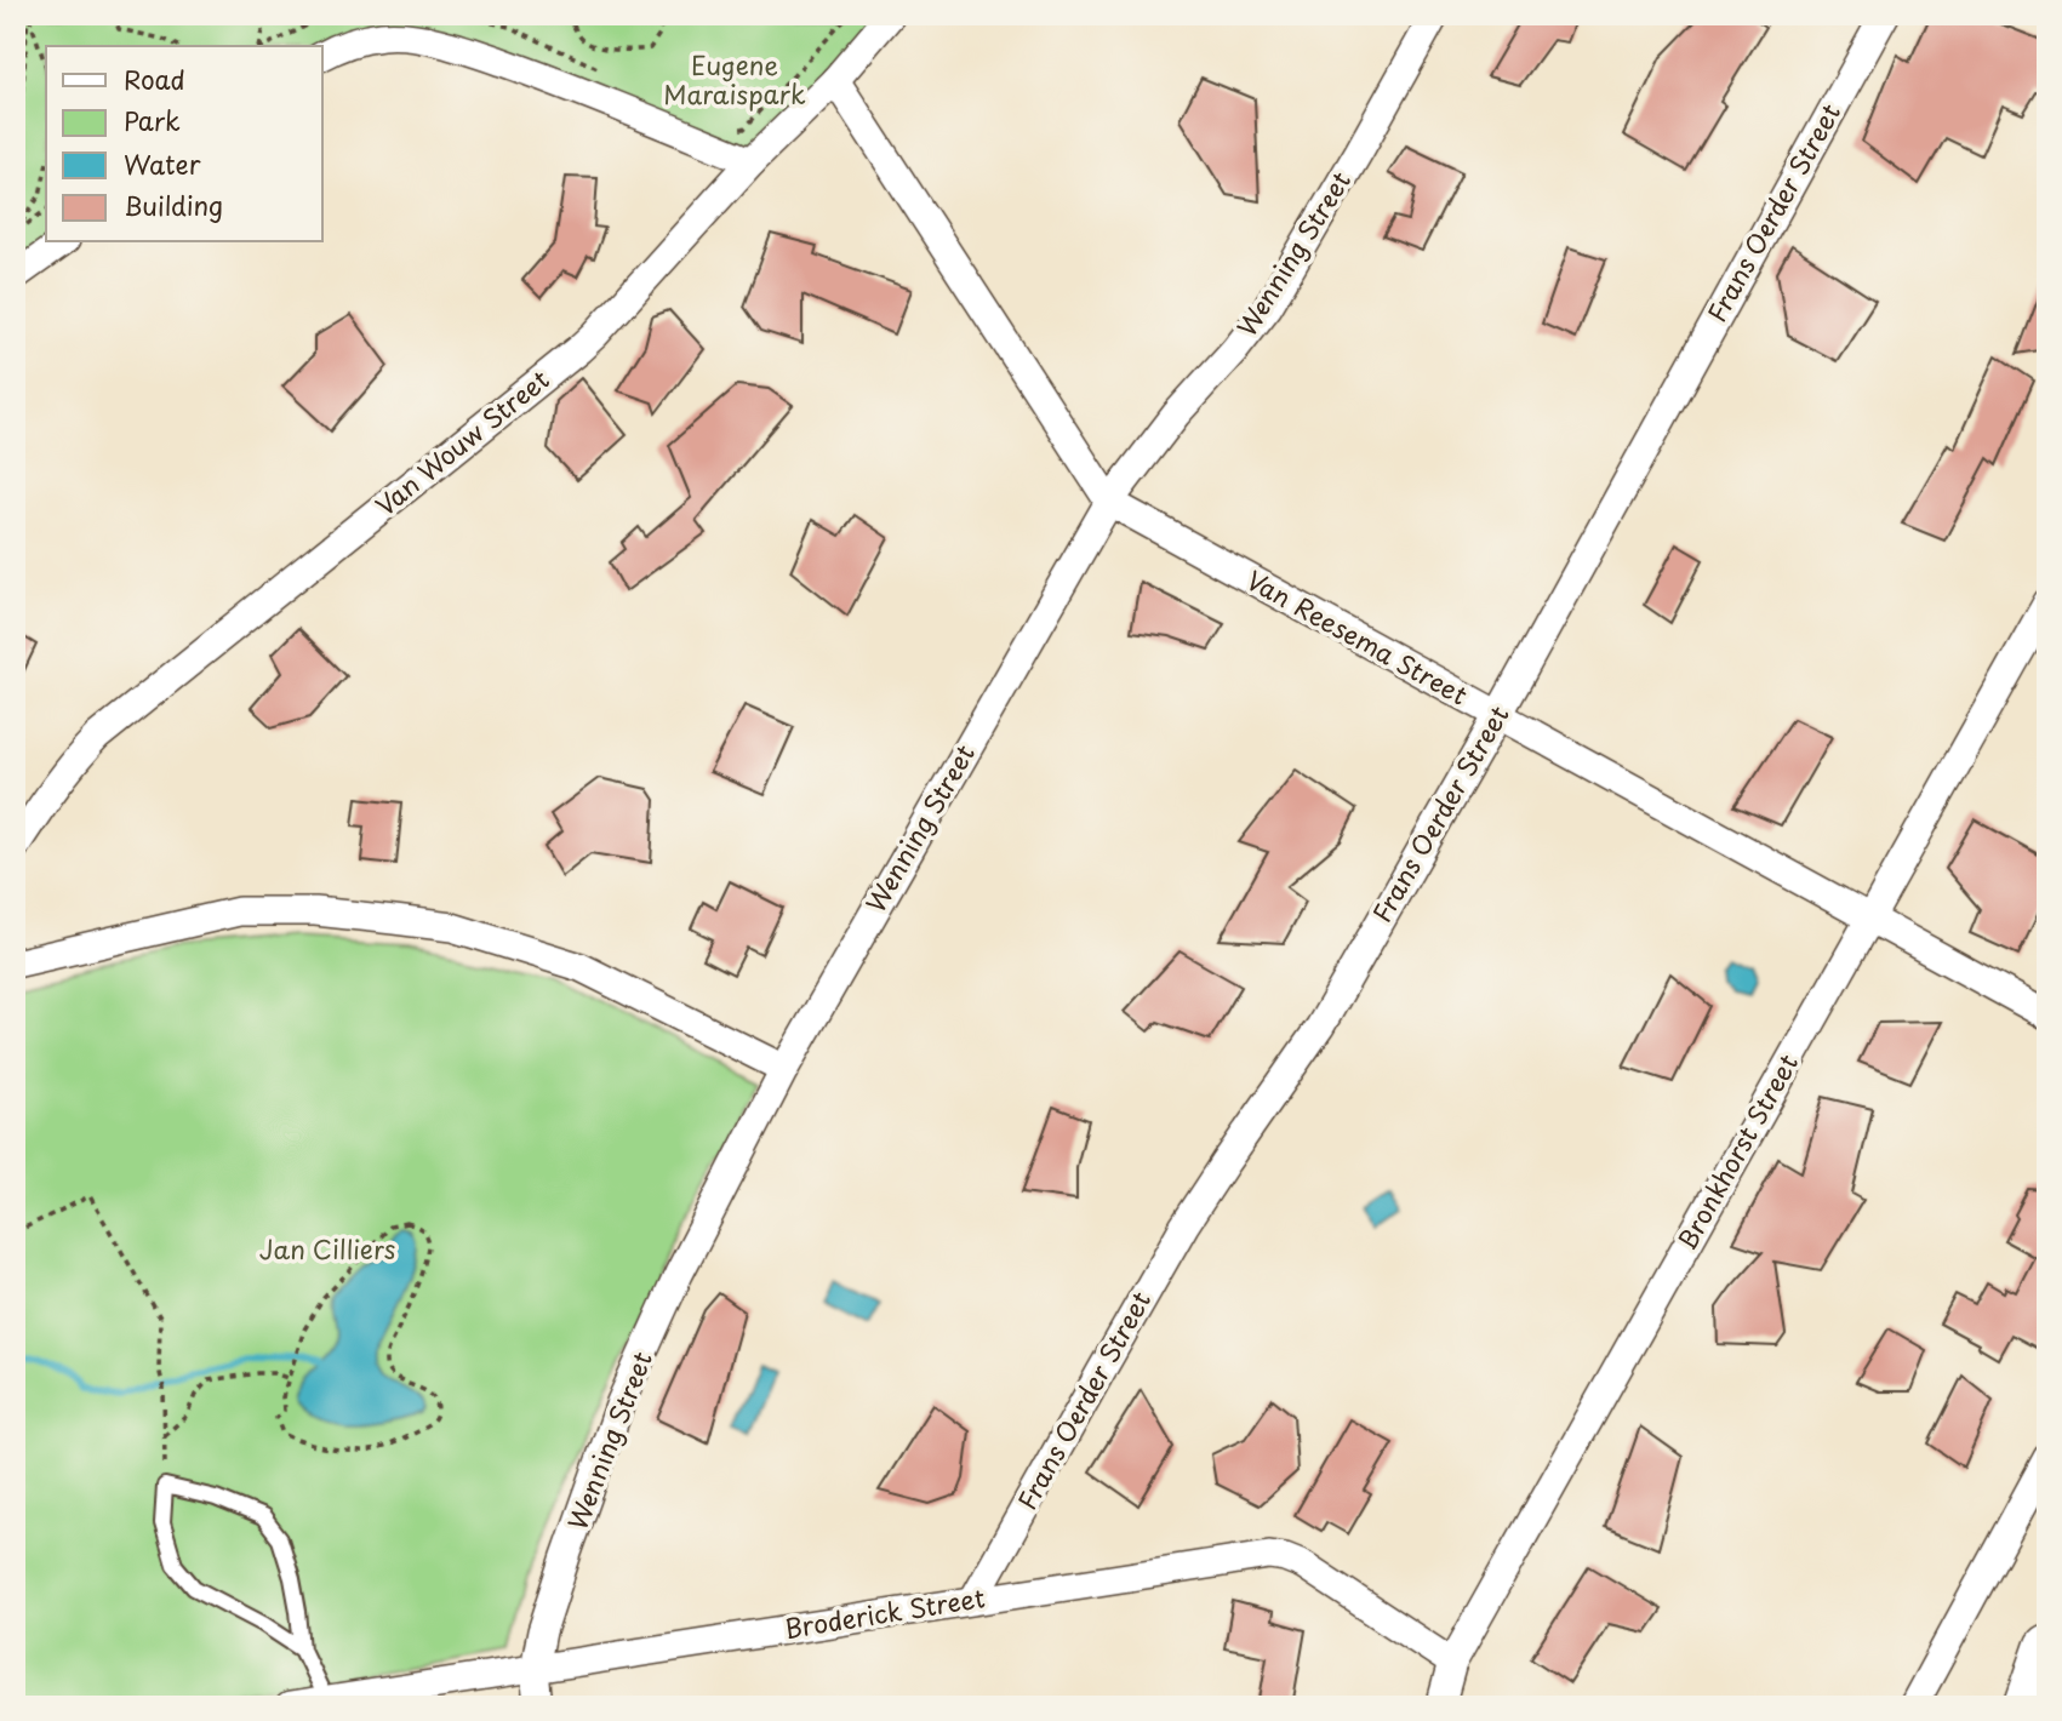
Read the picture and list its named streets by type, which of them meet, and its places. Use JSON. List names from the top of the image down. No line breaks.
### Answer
{"streets":{"street":["Frans Oerder Street","Wenning Street","Van Wouw Street","Van Reesema Street","Bronkhorst Street","Broderick Street"]},"crossings":[["Frans Oerder Street","Van Reesema Street"],["Frans Oerder Street","Broderick Street"],["Wenning Street","Van Reesema Street"],["Wenning Street","Broderick Street"],["Van Wouw Street","Van Reesema Street"],["Van Reesema Street","Bronkhorst Street"],["Bronkhorst Street","Broderick Street"]],"parks":["Eugene Maraispark","Jan Cilliers"],"legend":["Road","Park","Water","Building"]}
